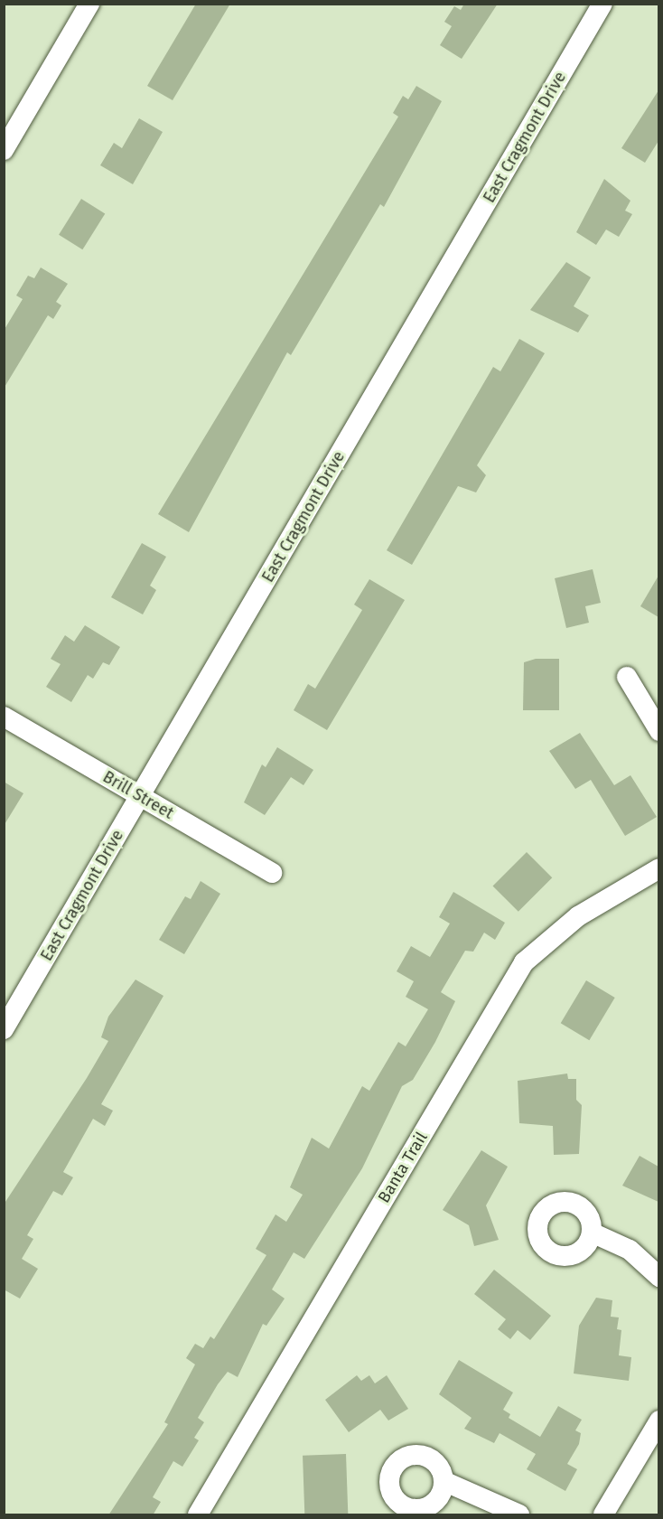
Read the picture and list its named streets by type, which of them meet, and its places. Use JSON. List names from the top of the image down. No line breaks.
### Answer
{"streets":{"street":["East Cragmont Drive","Brill Street","Banta Trail"]},"crossings":[["East Cragmont Drive","Brill Street"]]}
